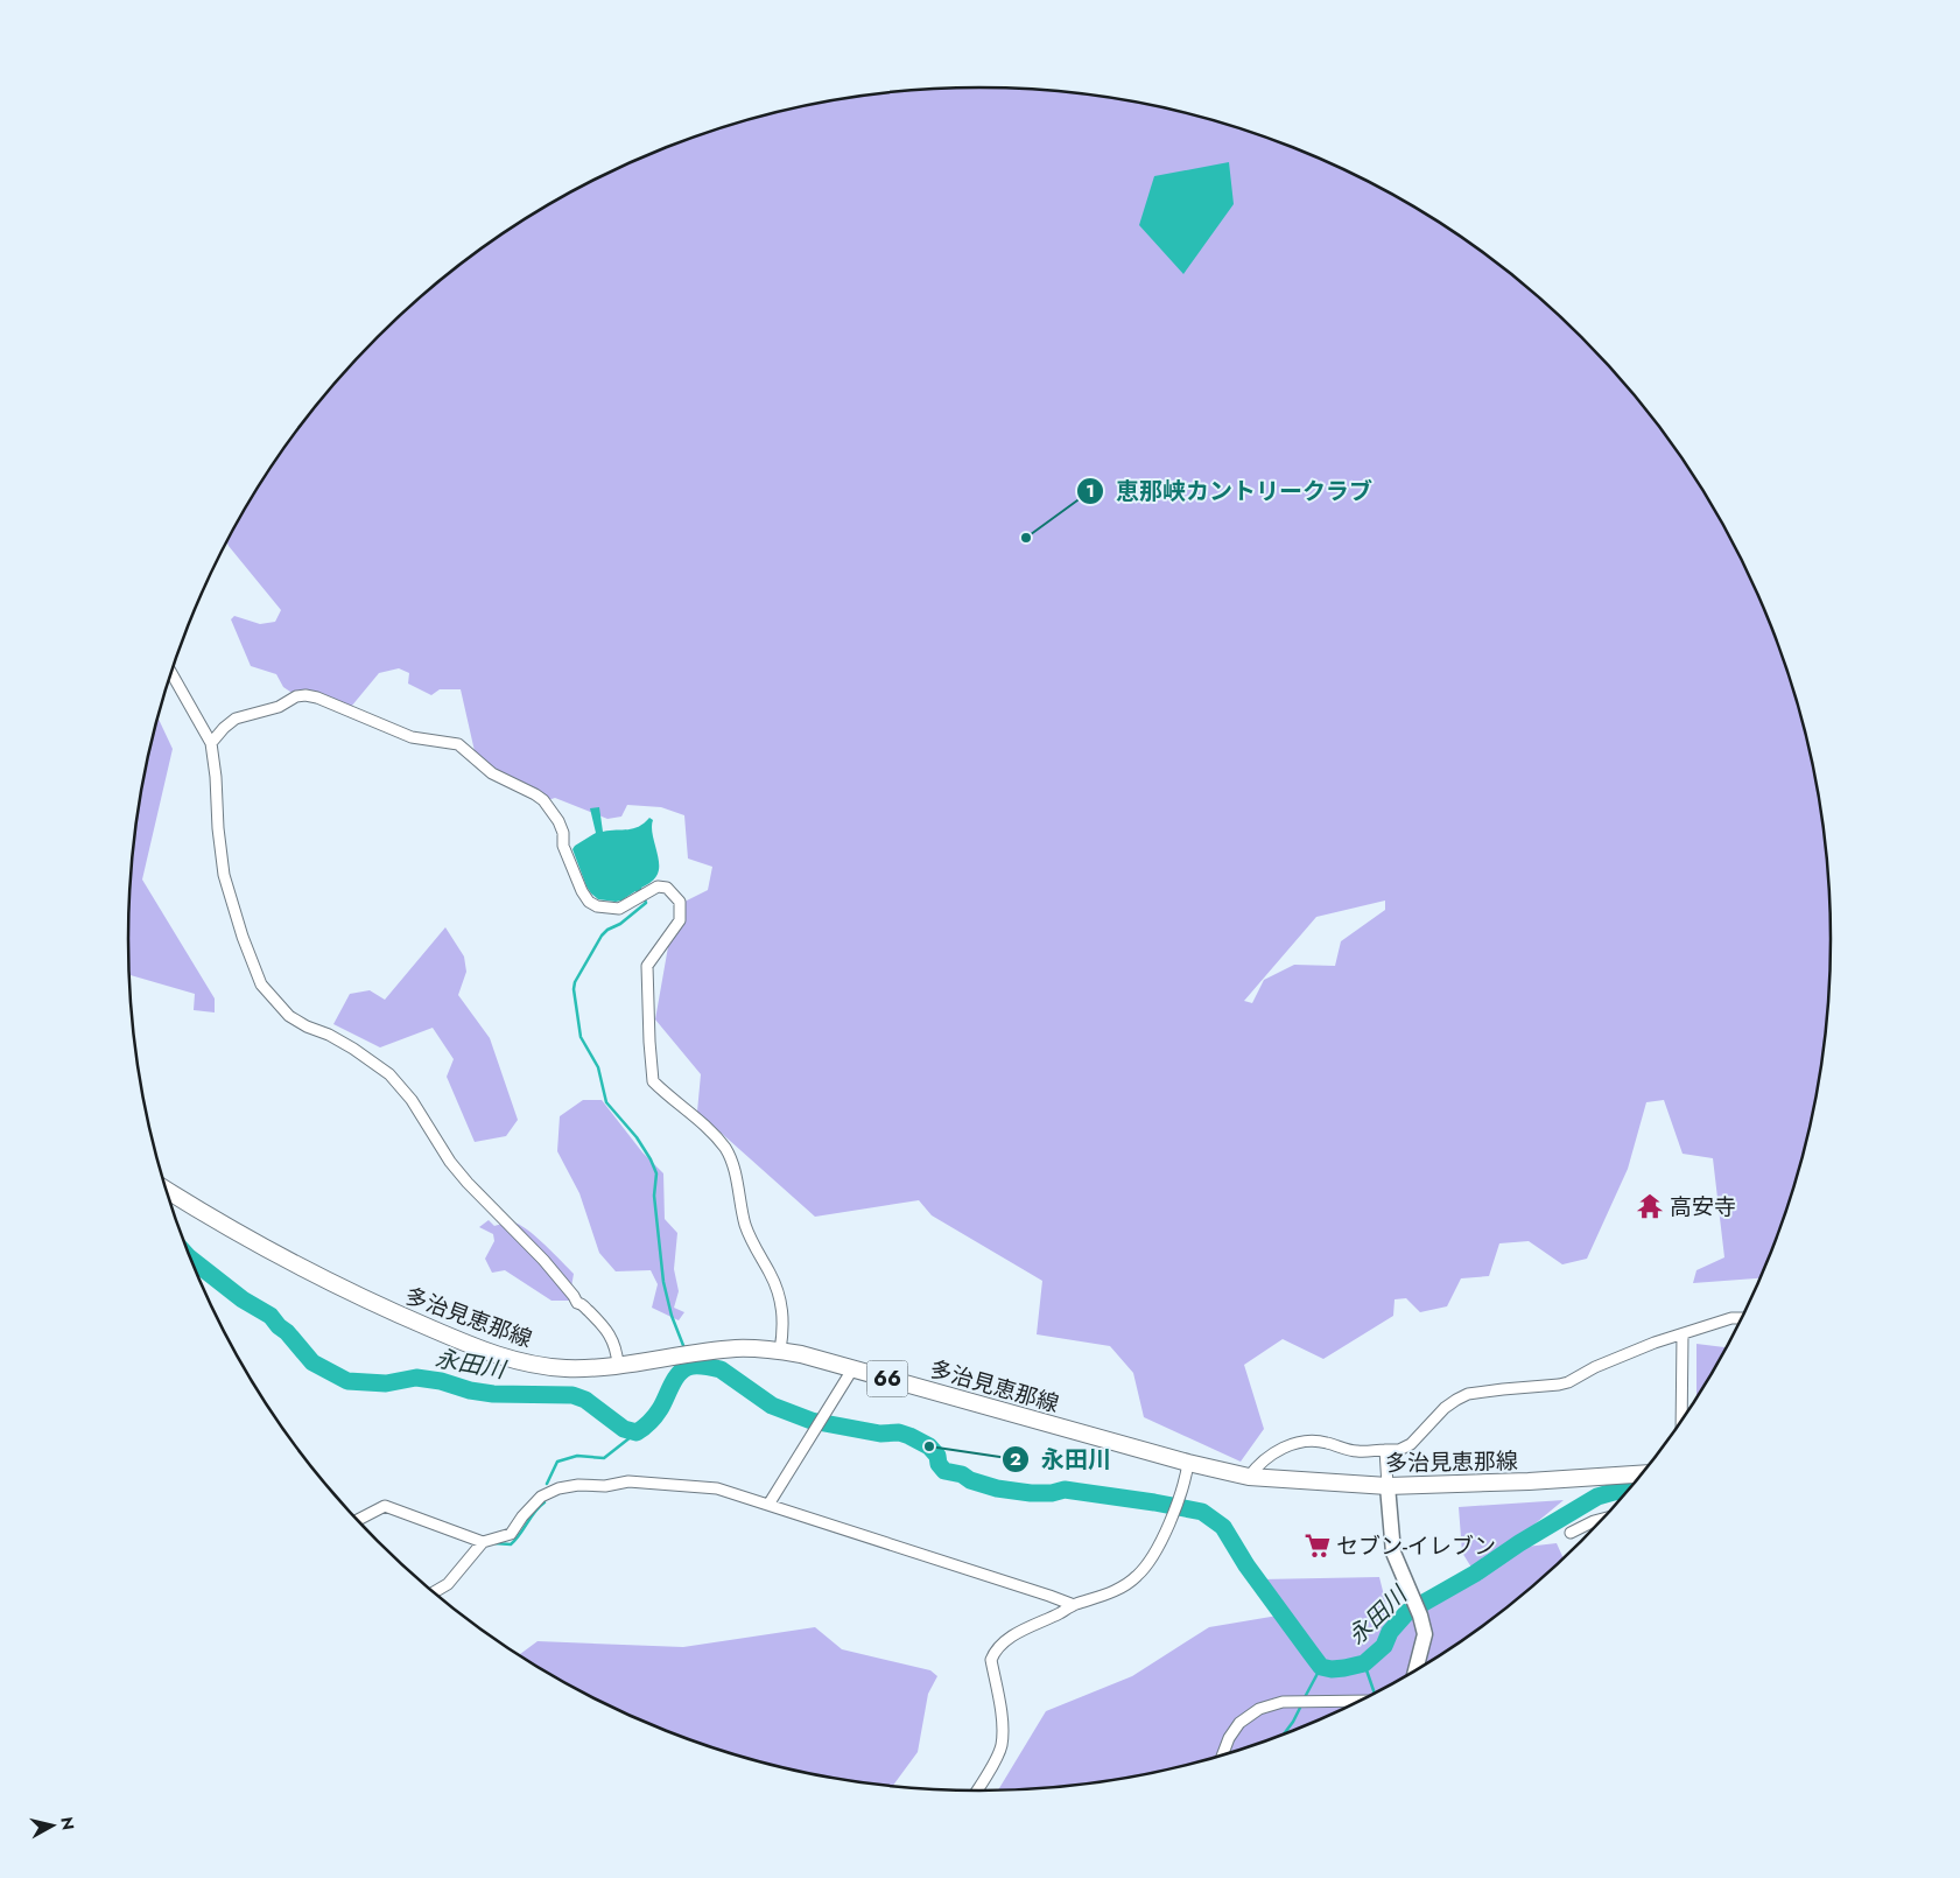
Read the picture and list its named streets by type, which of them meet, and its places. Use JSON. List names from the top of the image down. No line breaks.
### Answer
{"streets":{"main road":["多治見恵那線","66"]},"water":["永田川"],"places":{"other":["恵那峡カントリークラブ","永田川"],"temple":["高安寺"],"supermarket":["セブン-イレブン"]},"north":"right"}
